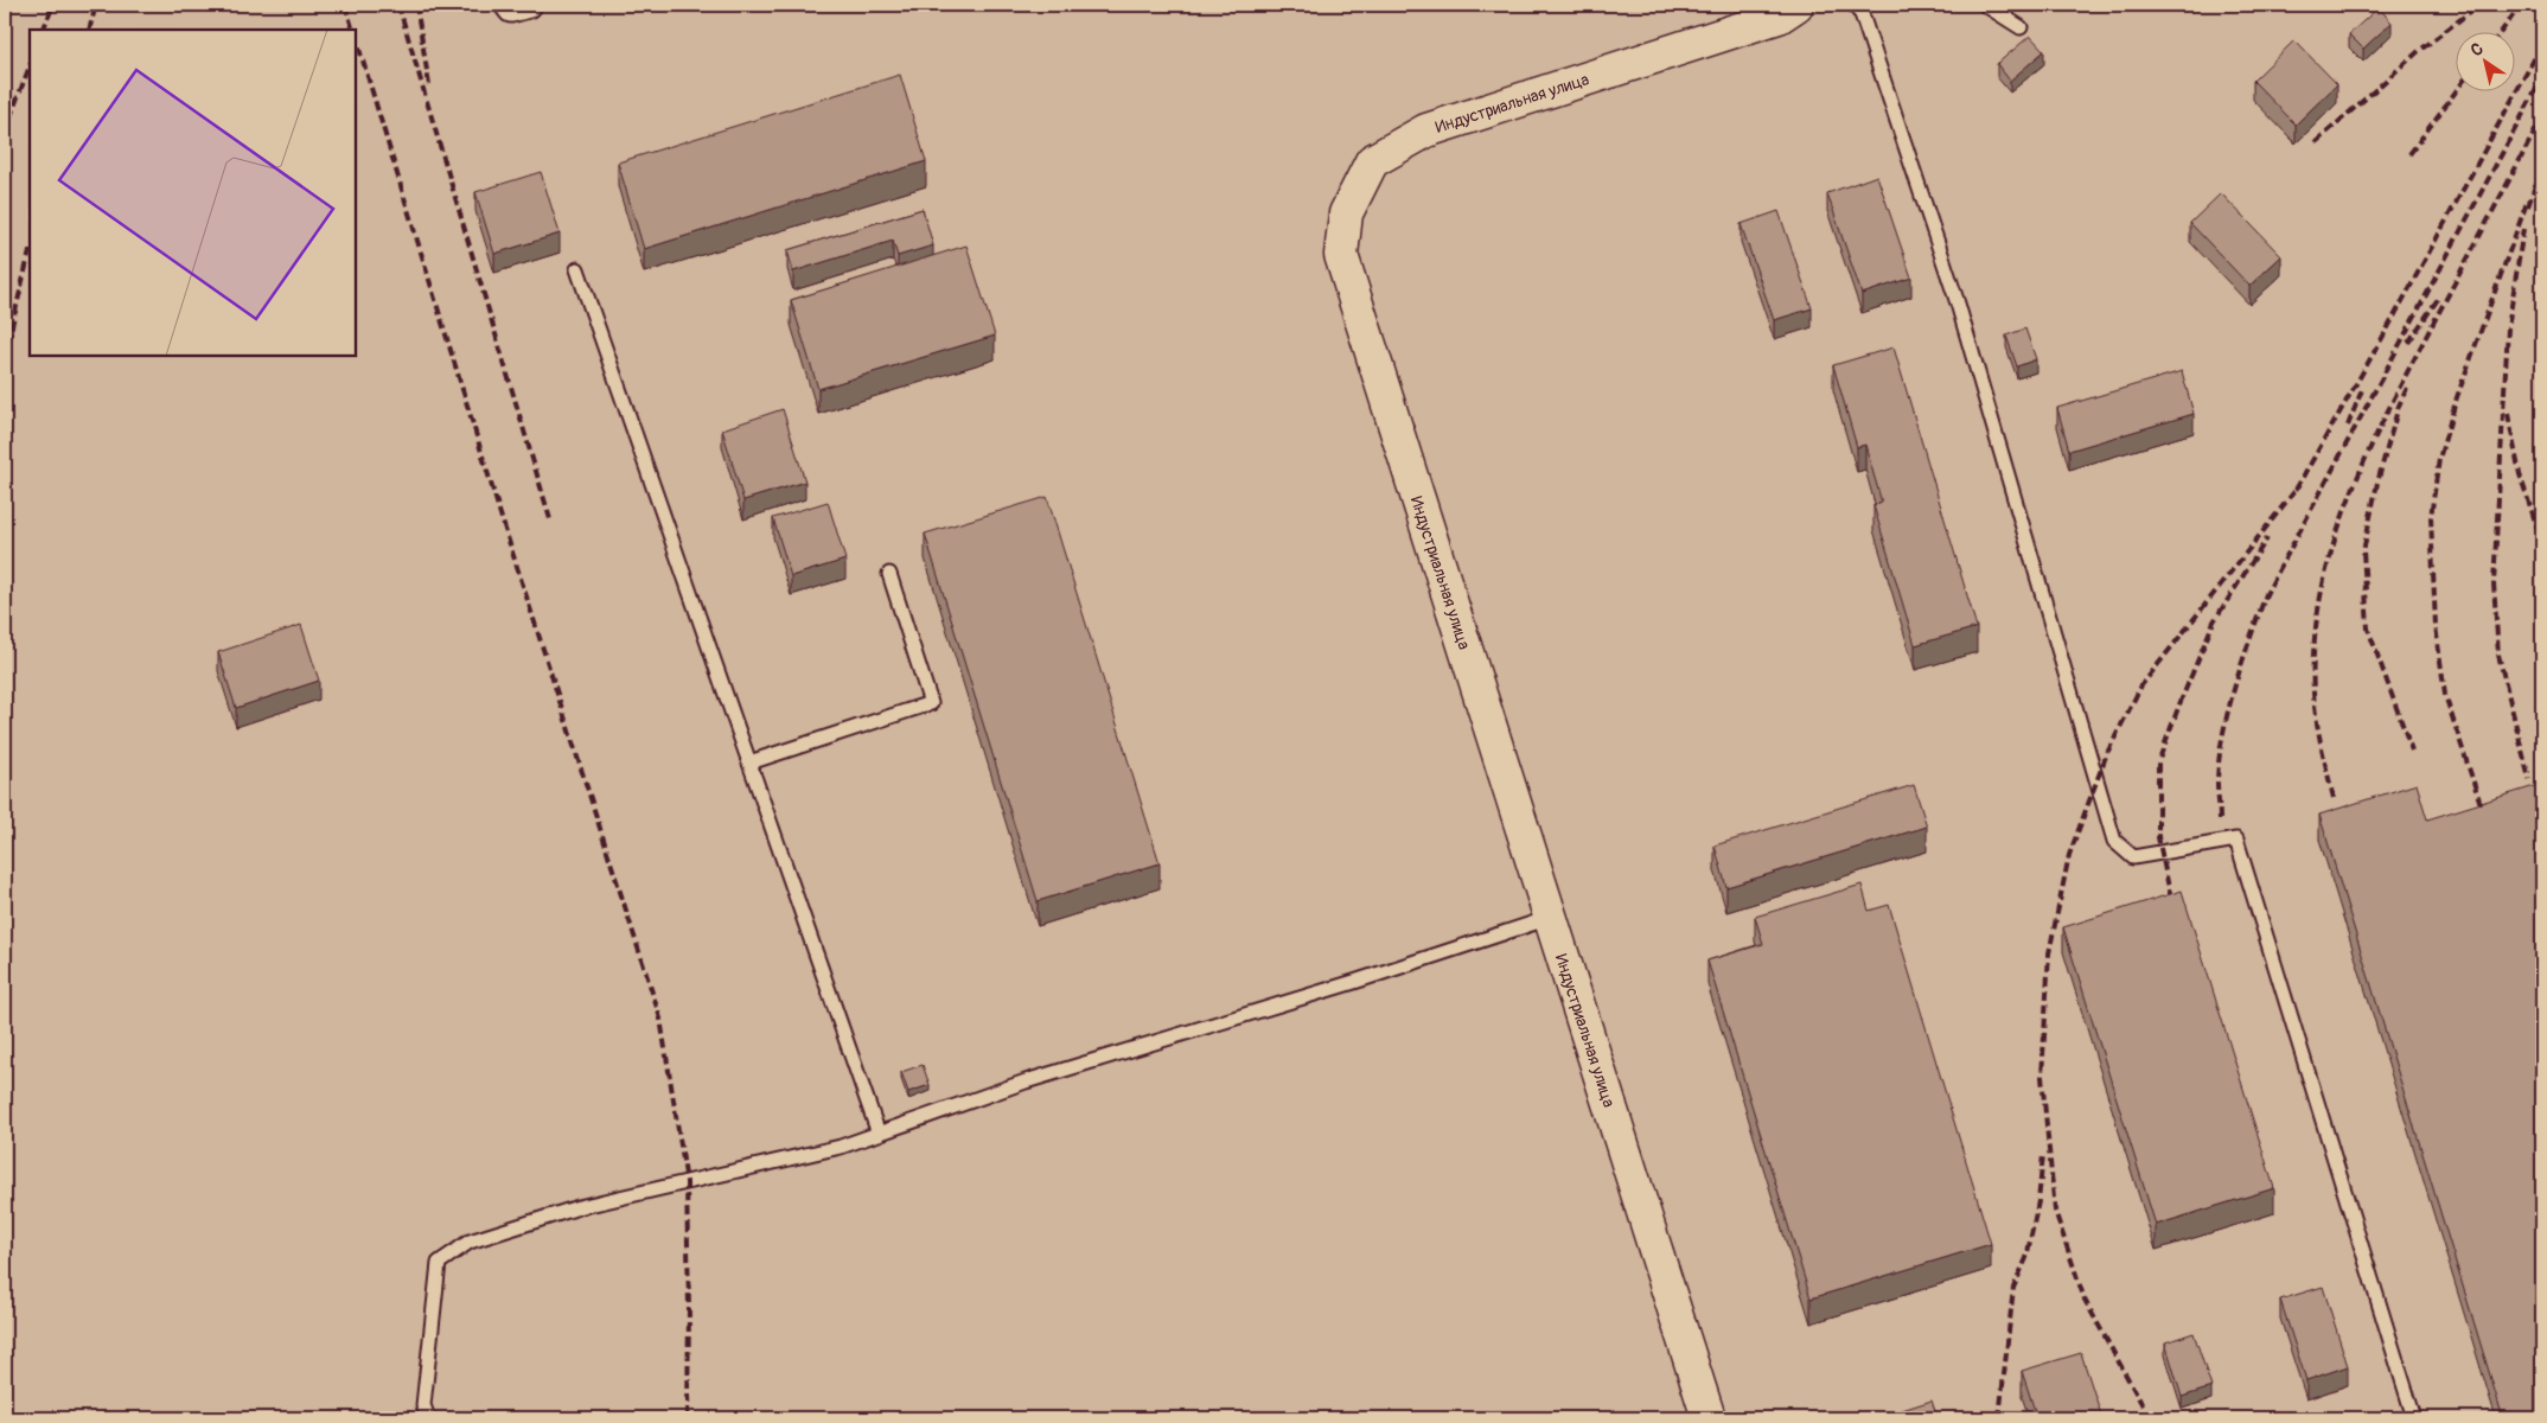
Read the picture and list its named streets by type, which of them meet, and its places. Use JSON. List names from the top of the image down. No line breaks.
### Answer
{"streets":{"street":["Индустриальная улица"]},"north":"top left"}
